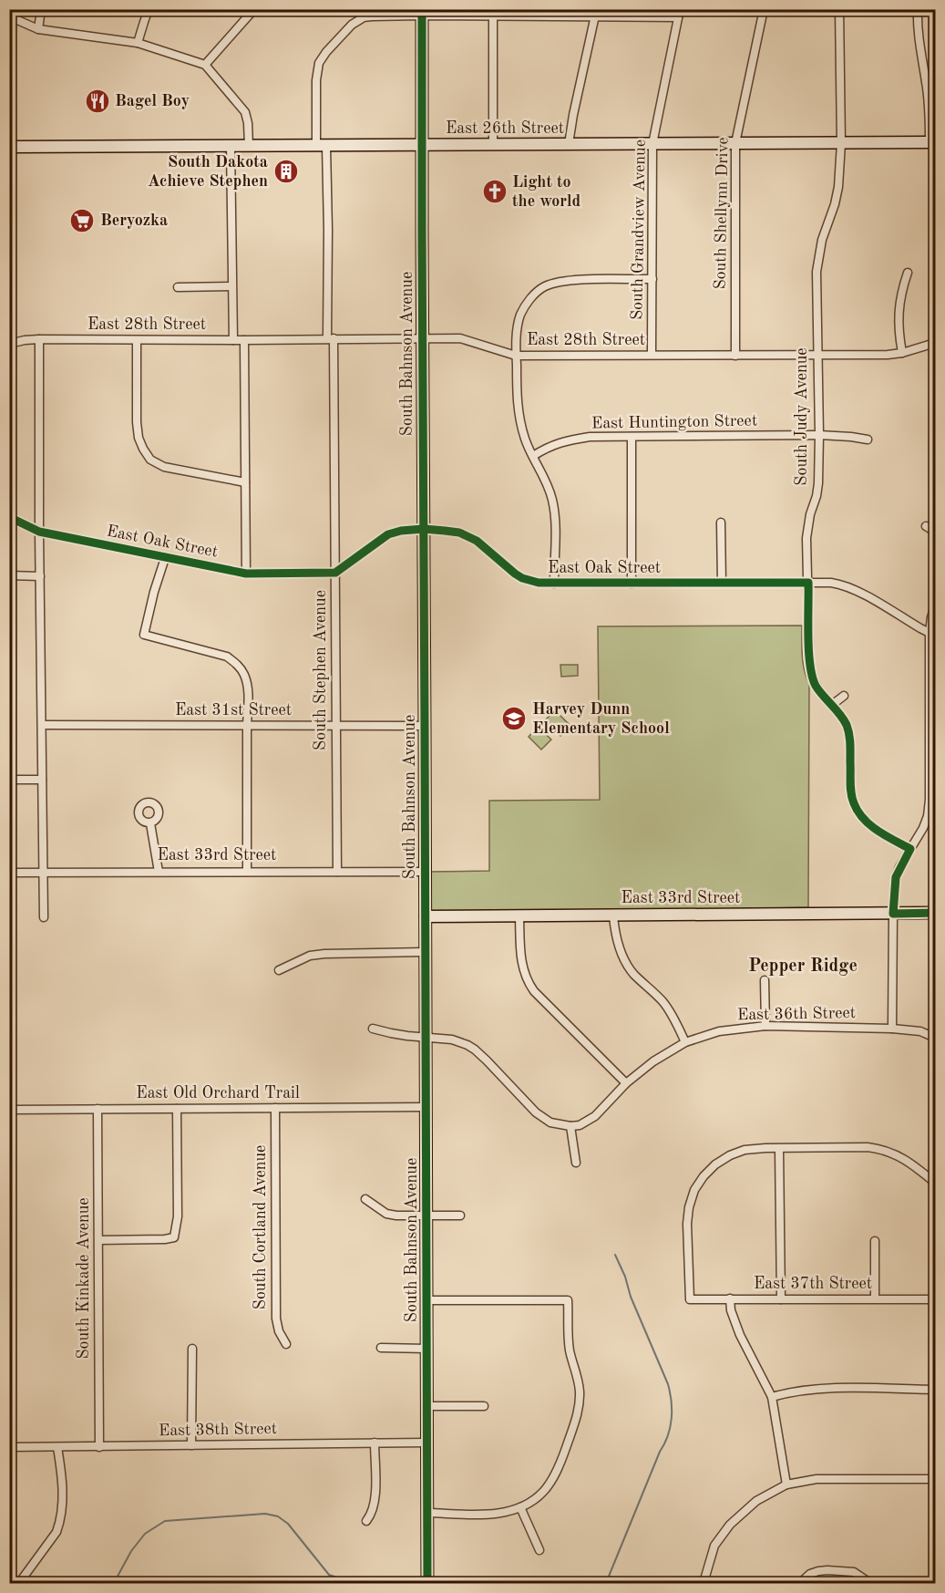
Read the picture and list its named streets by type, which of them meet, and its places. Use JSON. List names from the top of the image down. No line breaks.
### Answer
{"streets":{"street":["East 26th Street","South Shellynn Drive","South Grandview Avenue","East 28th Street","South Bahnson Avenue","South Judy Avenue","East Huntington Street","East Oak Street","South Stephen Avenue","East 31st Street","East 33rd Street","East 36th Street","East Old Orchard Trail","South Cortland Avenue","South Kinkade Avenue","East 37th Street","East 38th Street"]},"crossings":[["East 26th Street","South Shellynn Drive"],["East 26th Street","South Grandview Avenue"],["East 26th Street","South Bahnson Avenue"],["East 26th Street","South Judy Avenue"],["East 26th Street","South Stephen Avenue"],["South Shellynn Drive","East 28th Street"],["South Grandview Avenue","East 28th Street"],["South Grandview Avenue","South Stephen Avenue"],["East 28th Street","South Bahnson Avenue"],["East 28th Street","South Judy Avenue"],["East 28th Street","South Stephen Avenue"],["South Bahnson Avenue","East Oak Street"],["South Bahnson Avenue","South Stephen Avenue"],["South Bahnson Avenue","East 31st Street"],["South Bahnson Avenue","East 33rd Street"],["South Bahnson Avenue","East Old Orchard Trail"],["South Bahnson Avenue","East 38th Street"],["South Judy Avenue","East Huntington Street"],["South Judy Avenue","East Oak Street"],["East Oak Street","South Stephen Avenue"],["South Stephen Avenue","East 31st Street"],["South Stephen Avenue","East 33rd Street"],["East Old Orchard Trail","South Cortland Avenue"],["East Old Orchard Trail","South Kinkade Avenue"],["South Kinkade Avenue","East 38th Street"]],"districts":["Pepper Ridge"],"places":{"restaurant":["Bagel Boy"],"building":["South Dakota Achieve Stephen"],"church":["Light to the world"],"supermarket":["Beryozka"],"school or university":["Harvey Dunn Elementary School"]}}
